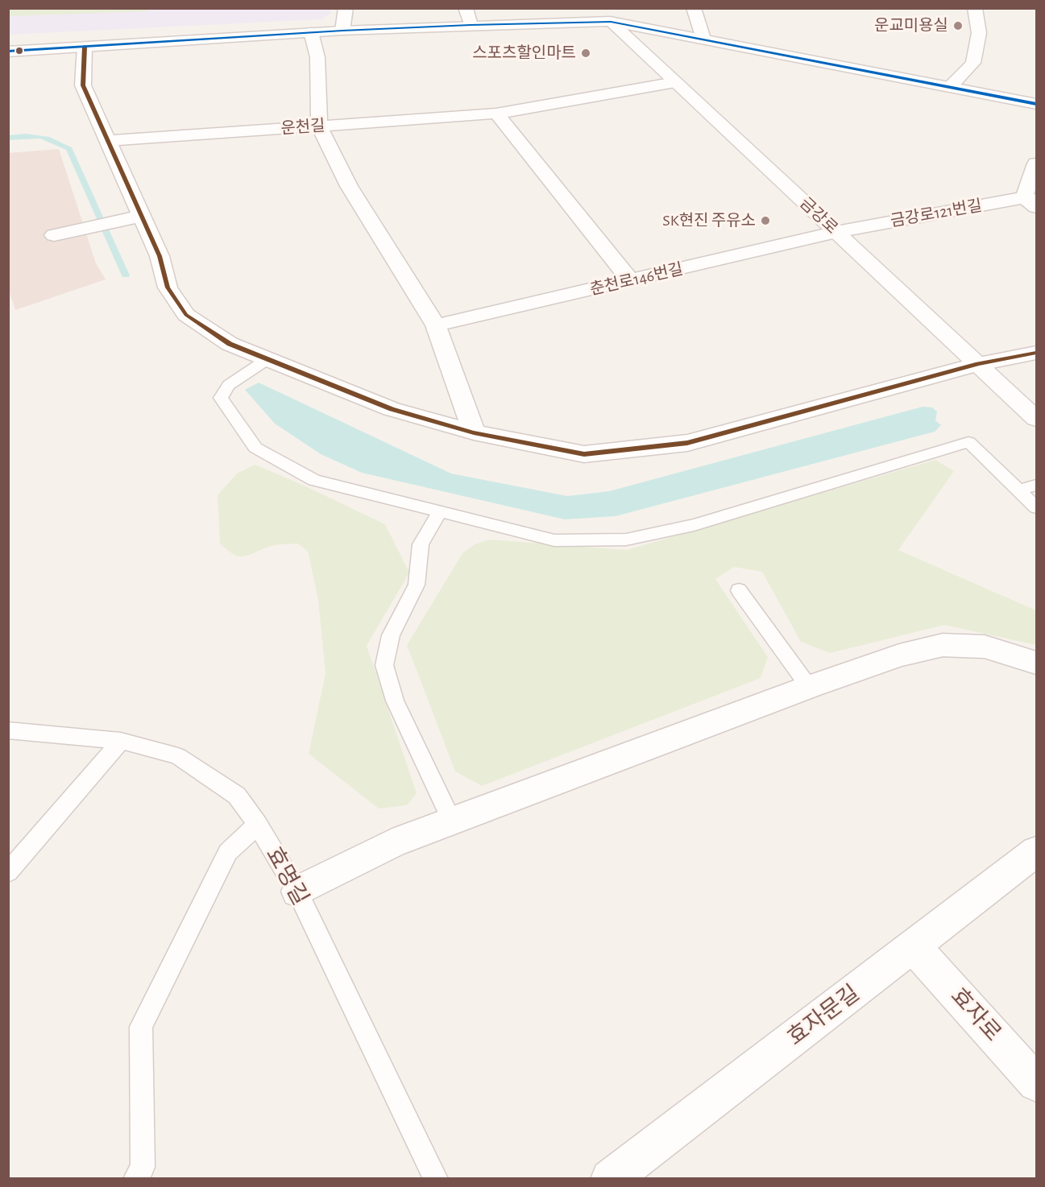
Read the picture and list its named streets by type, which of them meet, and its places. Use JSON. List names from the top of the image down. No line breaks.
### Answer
{"streets":{"street":["운천길","금강로121번길","금강로","춘천로146번길","효자로","효자문길"],"lane":["효명길"]},"crossings":[["운천길","금강로"],["금강로121번길","금강로"],["금강로121번길","춘천로146번길"],["금강로","춘천로146번길"],["효자로","효자문길"]],"places":["운교미용실","스포츠할인마트","SK현진 주유소"]}
